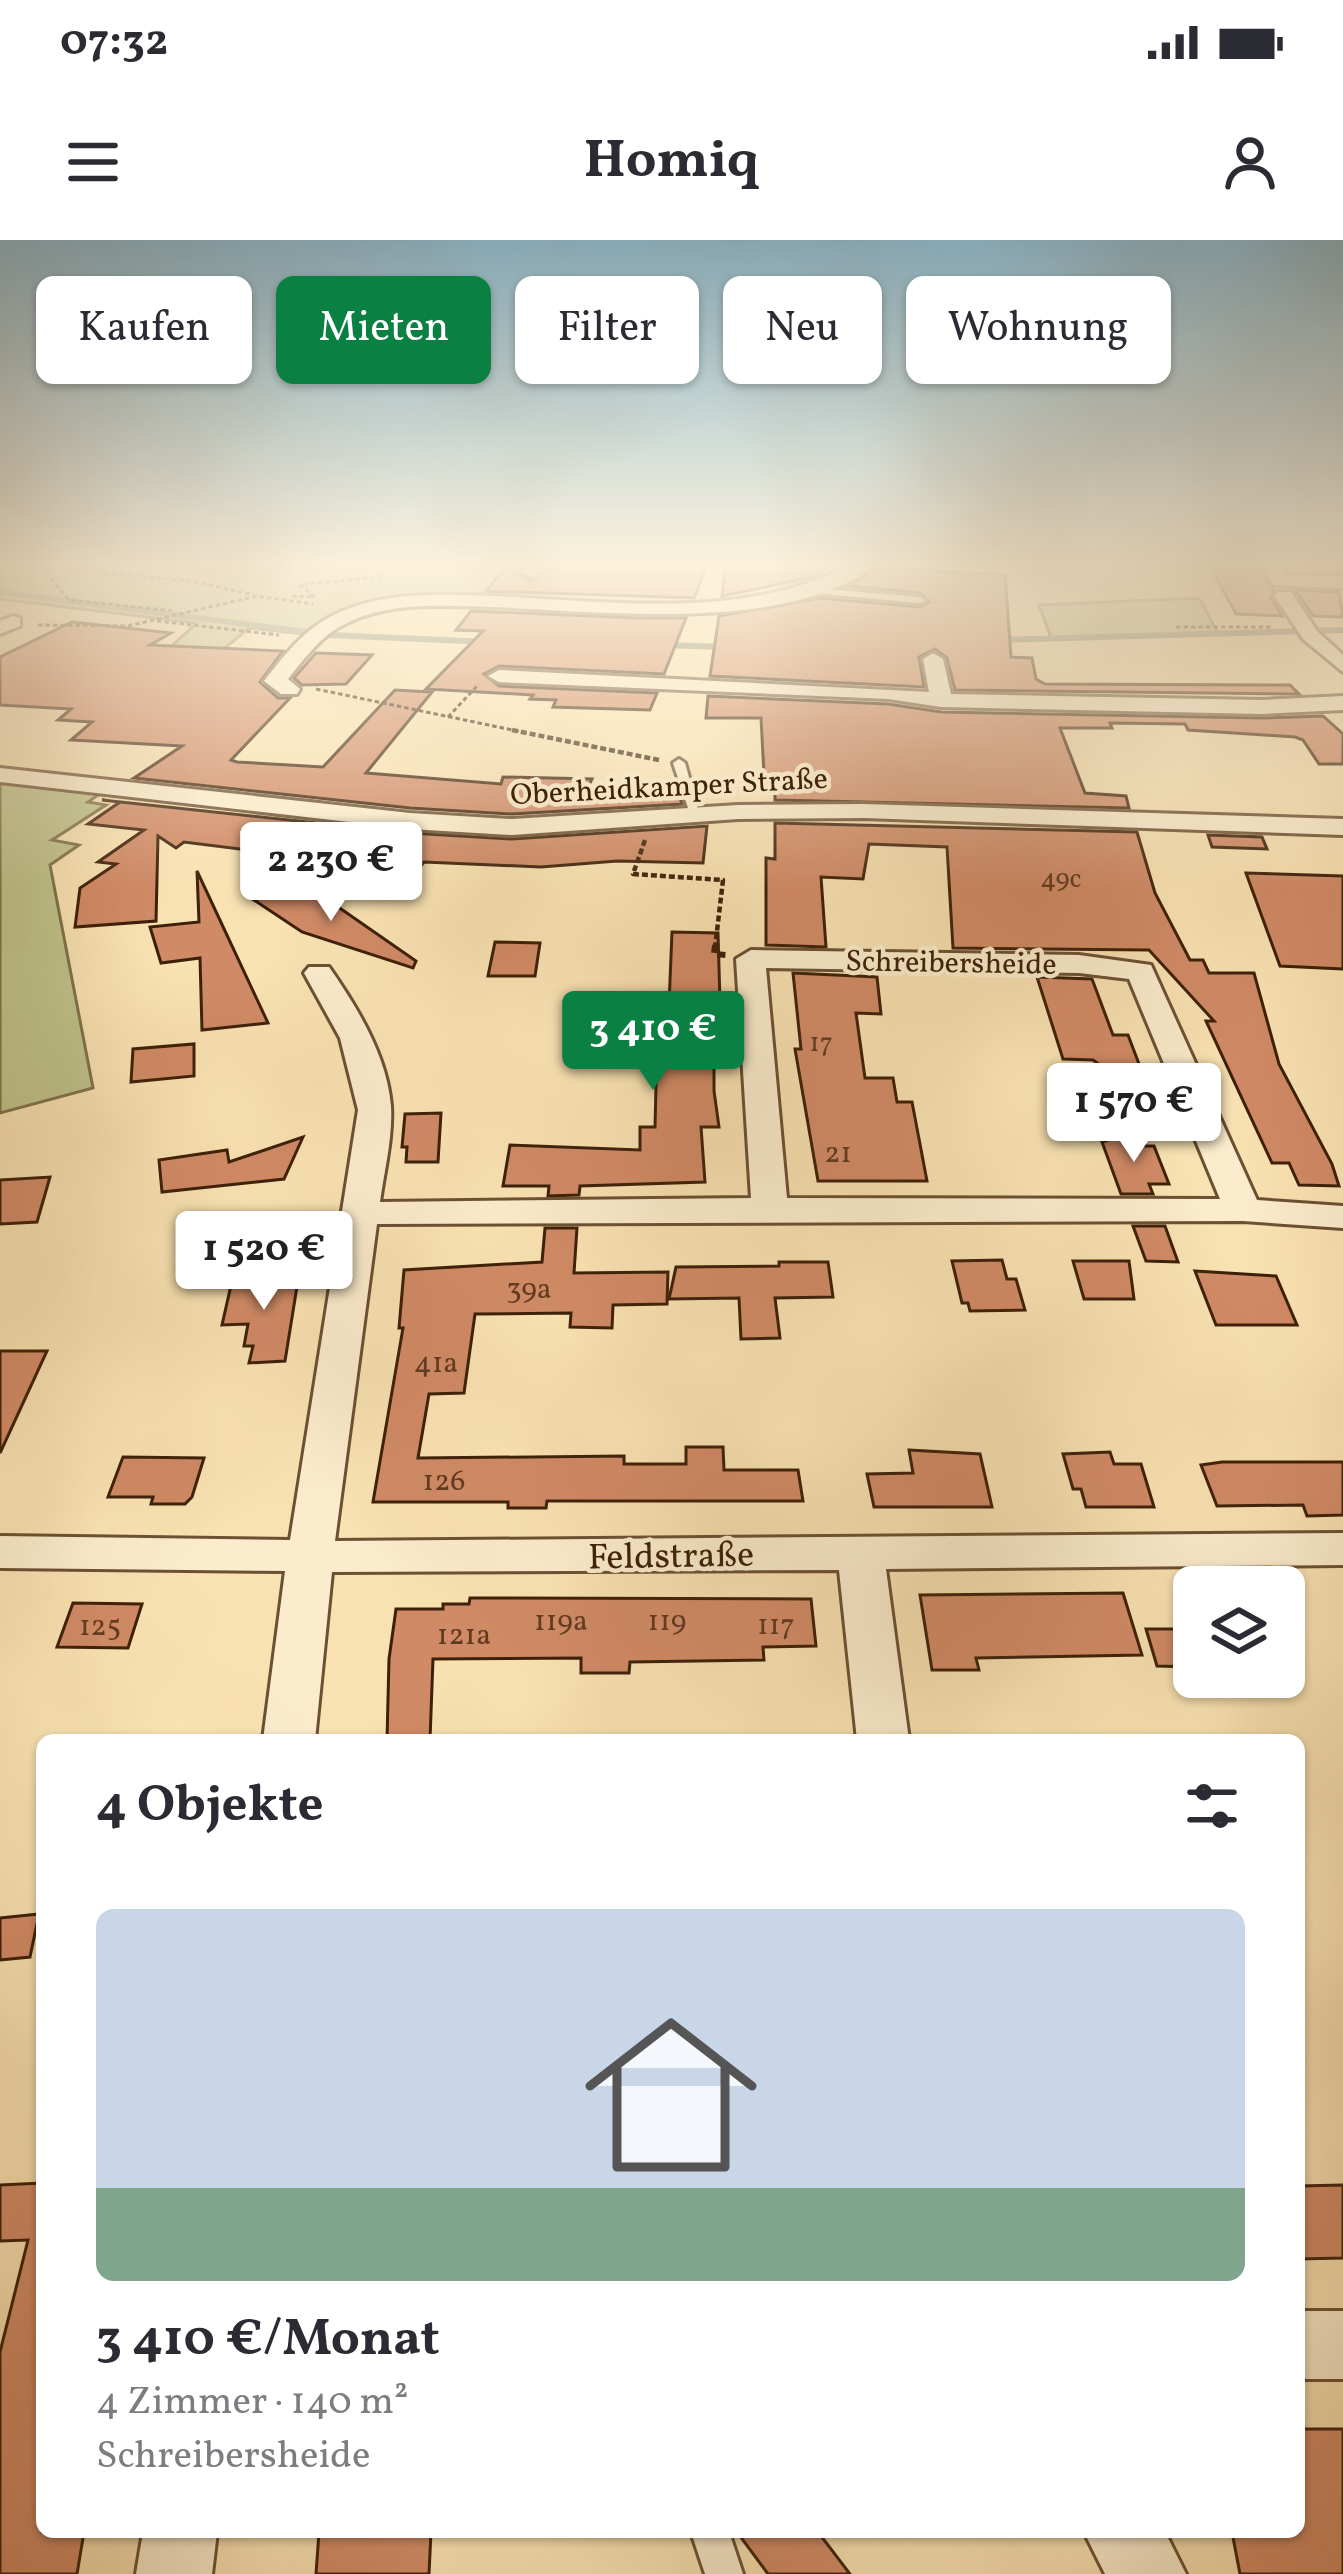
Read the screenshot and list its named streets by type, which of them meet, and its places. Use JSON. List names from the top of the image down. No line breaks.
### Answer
{"streets":{"street":["Oberheidkamper Straße","Schreibersheide","Feldstraße"]},"house_numbers":["49c","17","21","39a","41a","126","119a","119","117","125","121a"],"page":{"status":"07:32","header":"Homiq","chip":["Kaufen","Mieten","Filter","Neu","Wohnung"],"price":["2 230 €","3 410 €","1 570 €","1 520 €"],"heading":"4 Objekte","list":[{"name":"3 410 €/Monat","note":"4 Zimmer · 140 m² · Schreibersheide"}]}}
